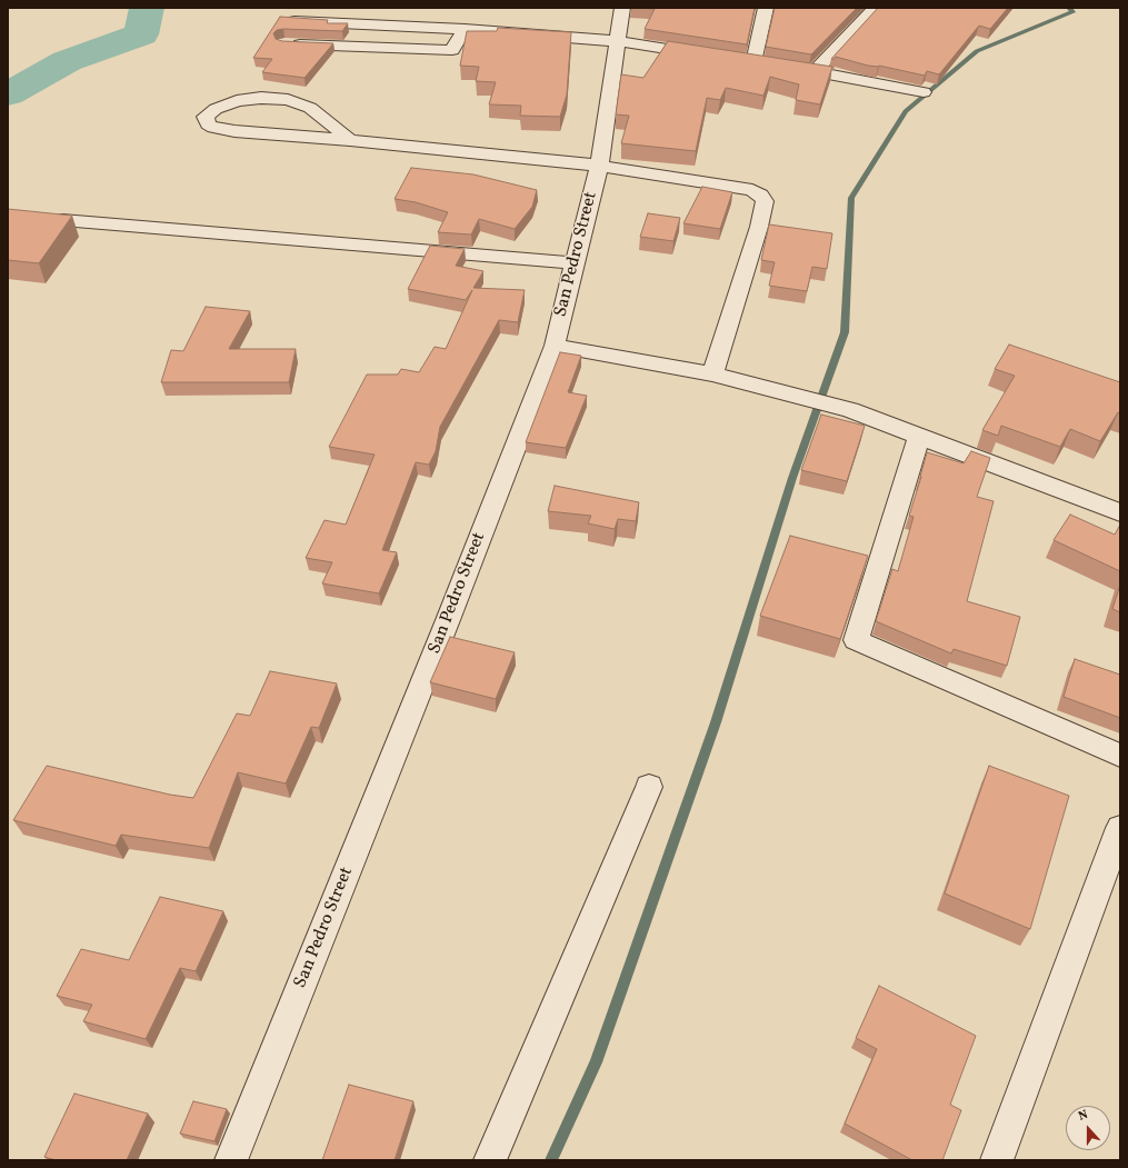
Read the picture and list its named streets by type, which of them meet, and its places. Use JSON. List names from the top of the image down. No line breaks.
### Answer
{"streets":{"street":["San Pedro Street"]},"north":"top"}
